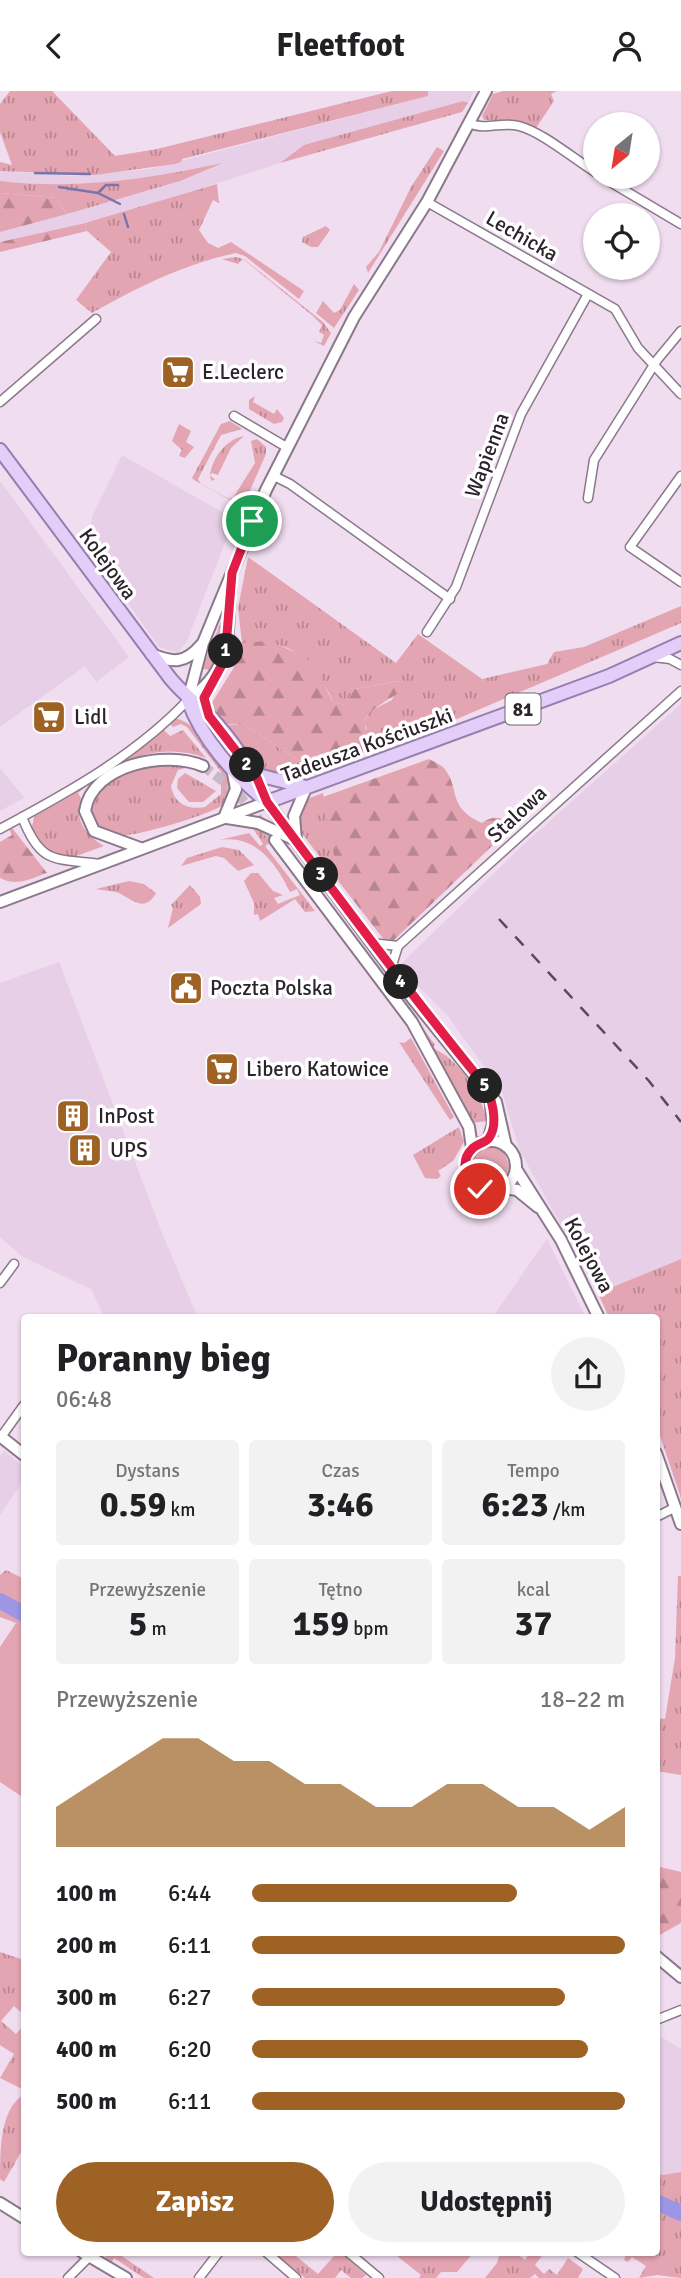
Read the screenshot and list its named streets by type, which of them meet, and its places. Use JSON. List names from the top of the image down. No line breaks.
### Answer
{"streets":{"main road":["Kolejowa","81","Tadeusza Kościuszki"],"street":["Lechicka","Wapienna","Stalowa"]},"crossings":[["Lechicka","Wapienna"],["Kolejowa","Tadeusza Kościuszki"]],"places":{"supermarket":["E.Leclerc","Lidl","Libero Katowice"],"public building":["Poczta Polska"],"building":["InPost","UPS"]},"north":"bottom left","page":{"header":"Fleetfoot","pins":["1","2","3","4","5"],"heading":["Poranny bieg","06:48"],"stats":[["Dystans","0.59 km"],["Czas","3:46"],["Tempo","6:23 /km"],["Przewyższenie","5 m"],["Tętno","159 bpm"],["kcal","37"]],"chart":["Przewyższenie","18–22 m"],"list":[{"name":"100 m","note":"6:44"},{"name":"200 m","note":"6:11"},{"name":"300 m","note":"6:27"},{"name":"400 m","note":"6:20"},{"name":"500 m","note":"6:11"}],"buttons":["Zapisz","Udostępnij"]}}
